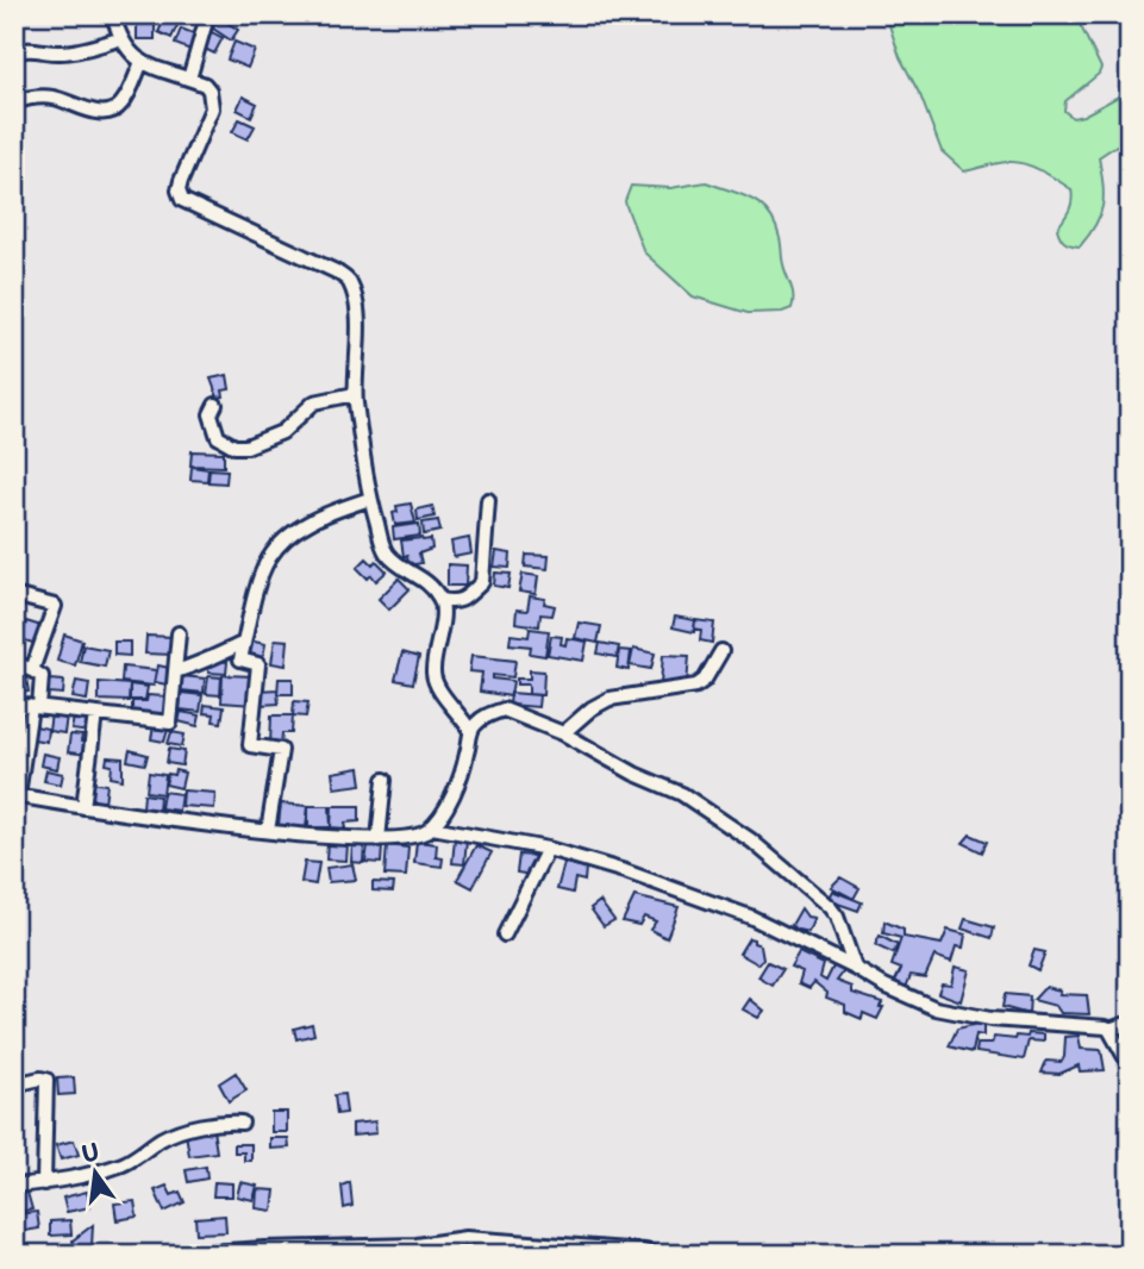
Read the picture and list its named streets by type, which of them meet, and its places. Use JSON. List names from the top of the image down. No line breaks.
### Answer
{"north":"top"}
